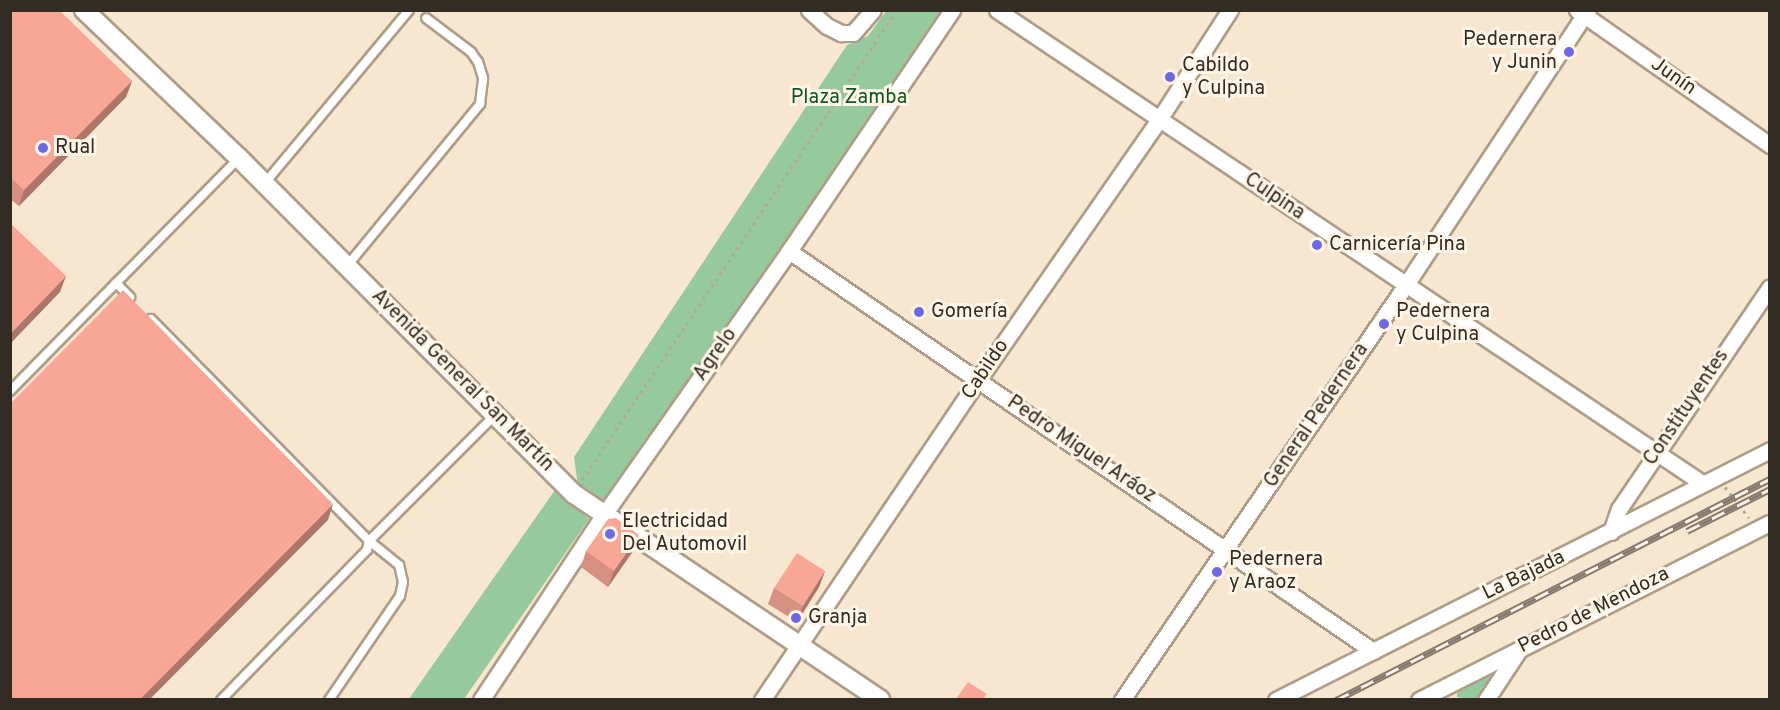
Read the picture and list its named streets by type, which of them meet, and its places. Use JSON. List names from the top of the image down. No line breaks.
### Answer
{"streets":{"street":["Junín","Culpina","Agrelo","Cabildo","Avenida General San Martín","Constituyentes","General Pedernera","Pedro Miguel Aráoz","La Bajada","Pedro de Mendoza"]},"crossings":[["Junín","General Pedernera"],["Culpina","Cabildo"],["Culpina","Constituyentes"],["Culpina","General Pedernera"],["Culpina","La Bajada"],["Agrelo","Avenida General San Martín"],["Agrelo","Pedro Miguel Aráoz"],["Cabildo","Avenida General San Martín"],["Cabildo","Pedro Miguel Aráoz"],["Constituyentes","La Bajada"],["General Pedernera","Pedro Miguel Aráoz"],["Pedro Miguel Aráoz","La Bajada"]],"parks":["Plaza Zamba"],"places":["Pedernera y Junin","Cabildo y Culpina","Rual","Carnicería Pina","Gomería","Pedernera y Culpina","Electricidad Del Automovil","Pedernera y Araoz","Granja"]}
